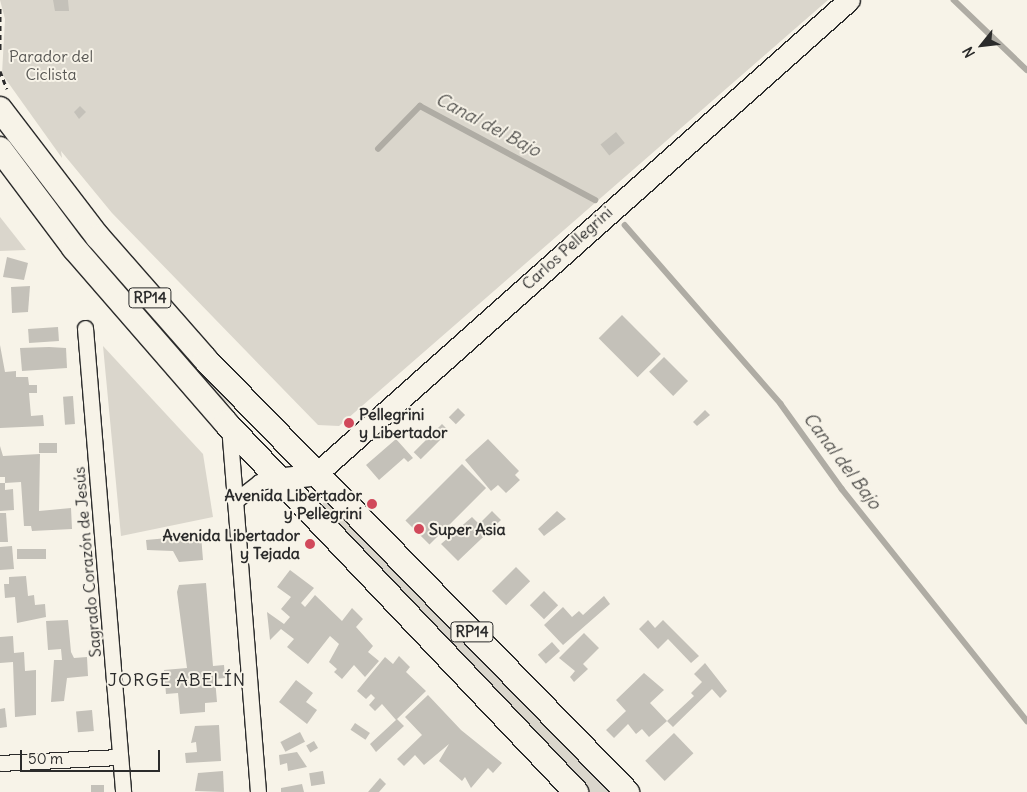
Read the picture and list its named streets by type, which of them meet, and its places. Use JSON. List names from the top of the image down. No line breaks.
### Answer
{"streets":{"main road":["Carlos Pellegrini","RP14"],"street":["Sagrado Corazón de Jesús"]},"crossings":[["Carlos Pellegrini","RP14"]],"districts":["JORGE ABELÍN"],"water":["Canal del Bajo"],"parks":["Parador del Ciclista"],"places":["Pellegrini y Libertador","Avenida Libertador y Pellegrini","Super Asia","Avenida Libertador y Tejada"],"scale_bar":"50 m","north":"bottom left"}
